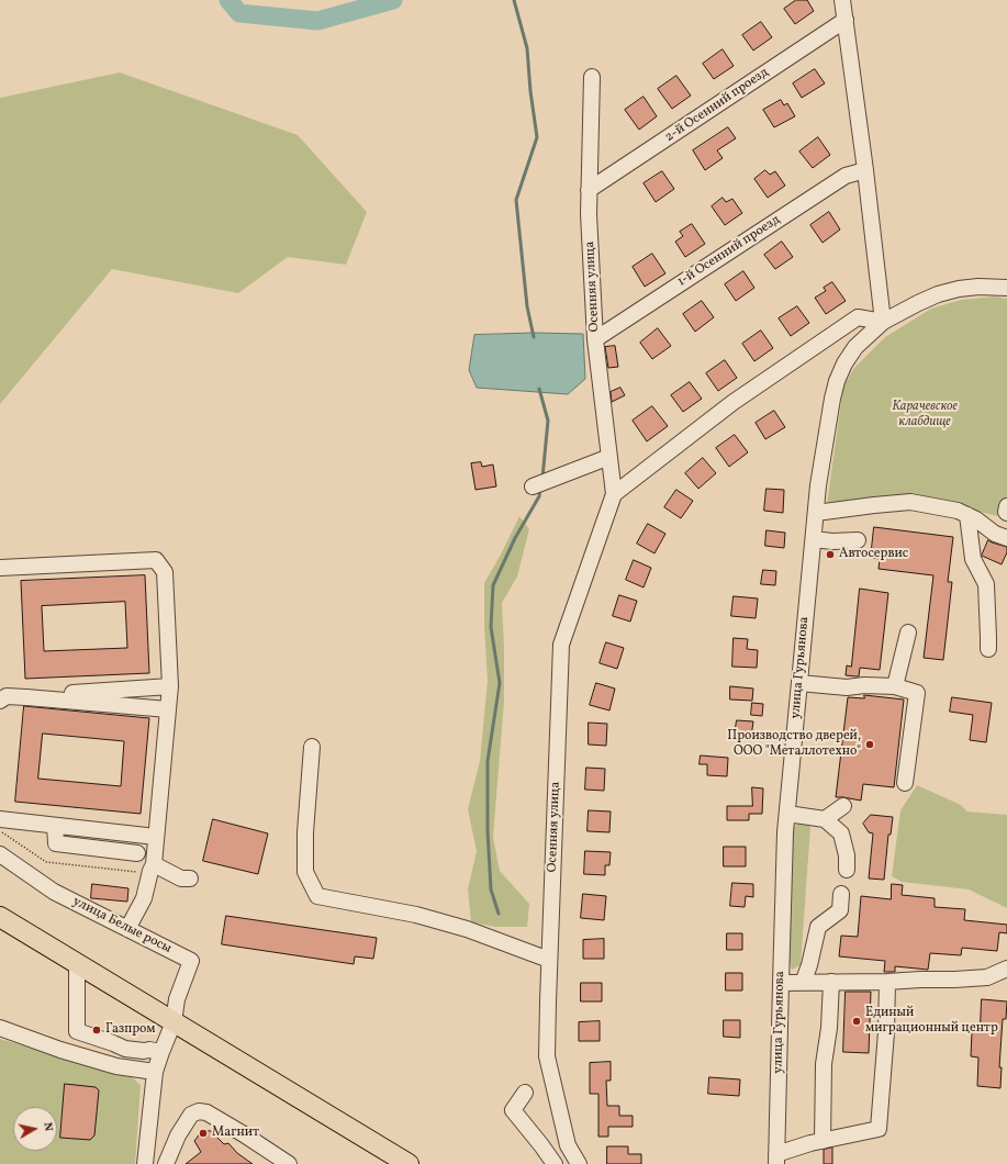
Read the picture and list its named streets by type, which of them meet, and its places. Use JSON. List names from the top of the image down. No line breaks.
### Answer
{"streets":{"street":["2-й Осенний проезд","1-й Осенний проезд","Осенняя улица","улица Гурьянова","улица Белые росы"]},"crossings":[["2-й Осенний проезд","Осенняя улица"],["1-й Осенний проезд","Осенняя улица"]],"parks":["Карачевское клабдище"],"places":["Автосервис","Производство дверей, ООО \"Металлотехно\"","Единый миграционный центр","Газпром","Магнит"],"north":"right"}
